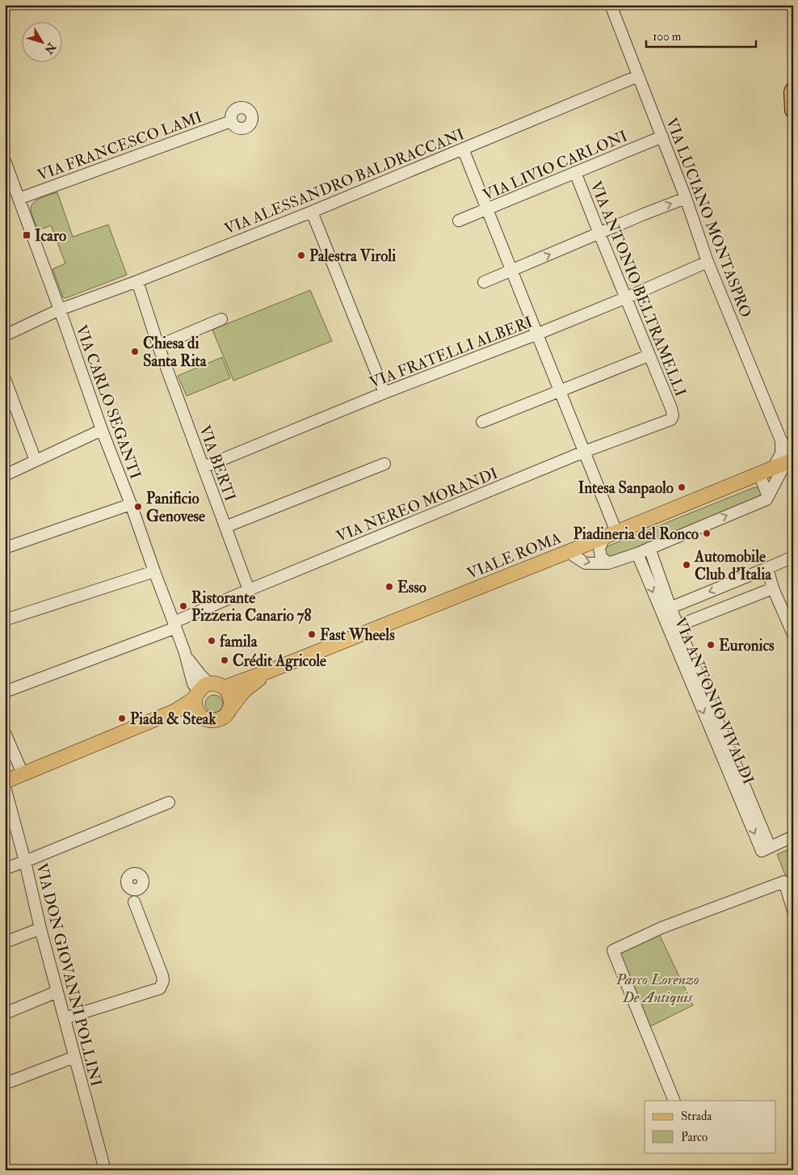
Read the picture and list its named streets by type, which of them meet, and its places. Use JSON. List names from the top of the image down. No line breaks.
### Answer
{"streets":{"main road":["VIALE ROMA"],"street":["VIA FRANCESCO LAMI","VIA LIVIO CARLONI","VIA ALESSANDRO BALDRACCANI","VIA LUCIANO MONTASPRO","VIA ANTONIO BELTRAMELLI","VIA FRATELLI ALBERI","VIA CARLO SEGANTI","VIA BERTI","VIA NEREO MORANDI","VIA ANTONIO VIVALDI","VIA DON GIOVANNI POLLINI"]},"crossings":[["VIA FRANCESCO LAMI","VIA CARLO SEGANTI"],["VIA LIVIO CARLONI","VIA LUCIANO MONTASPRO"],["VIA LIVIO CARLONI","VIA ANTONIO BELTRAMELLI"],["VIA ALESSANDRO BALDRACCANI","VIA LUCIANO MONTASPRO"],["VIA ALESSANDRO BALDRACCANI","VIA CARLO SEGANTI"],["VIA ALESSANDRO BALDRACCANI","VIA BERTI"],["VIA LUCIANO MONTASPRO","VIA FRATELLI ALBERI"],["VIA LUCIANO MONTASPRO","VIALE ROMA"],["VIA ANTONIO BELTRAMELLI","VIA FRATELLI ALBERI"],["VIA ANTONIO BELTRAMELLI","VIA NEREO MORANDI"],["VIA FRATELLI ALBERI","VIA BERTI"],["VIA CARLO SEGANTI","VIA NEREO MORANDI"],["VIA CARLO SEGANTI","VIALE ROMA"],["VIA BERTI","VIA NEREO MORANDI"]],"parks":["Parco Lorenzo De Antiquis"],"places":{"transit":["Icaro"],"other":["Palestra Viroli","Chiesa di Santa Rita","Intesa Sanpaolo","Panificio Genovese","Piadineria del Ronco","Automobile Club d'Italia","Esso","Ristorante Pizzeria Canario 78","Fast Wheels","famila","Euronics","Crédit Agricole","Piada & Steak"]},"legend":["Strada","Parco"],"scale_bar":"100 m","north":"bottom right"}
